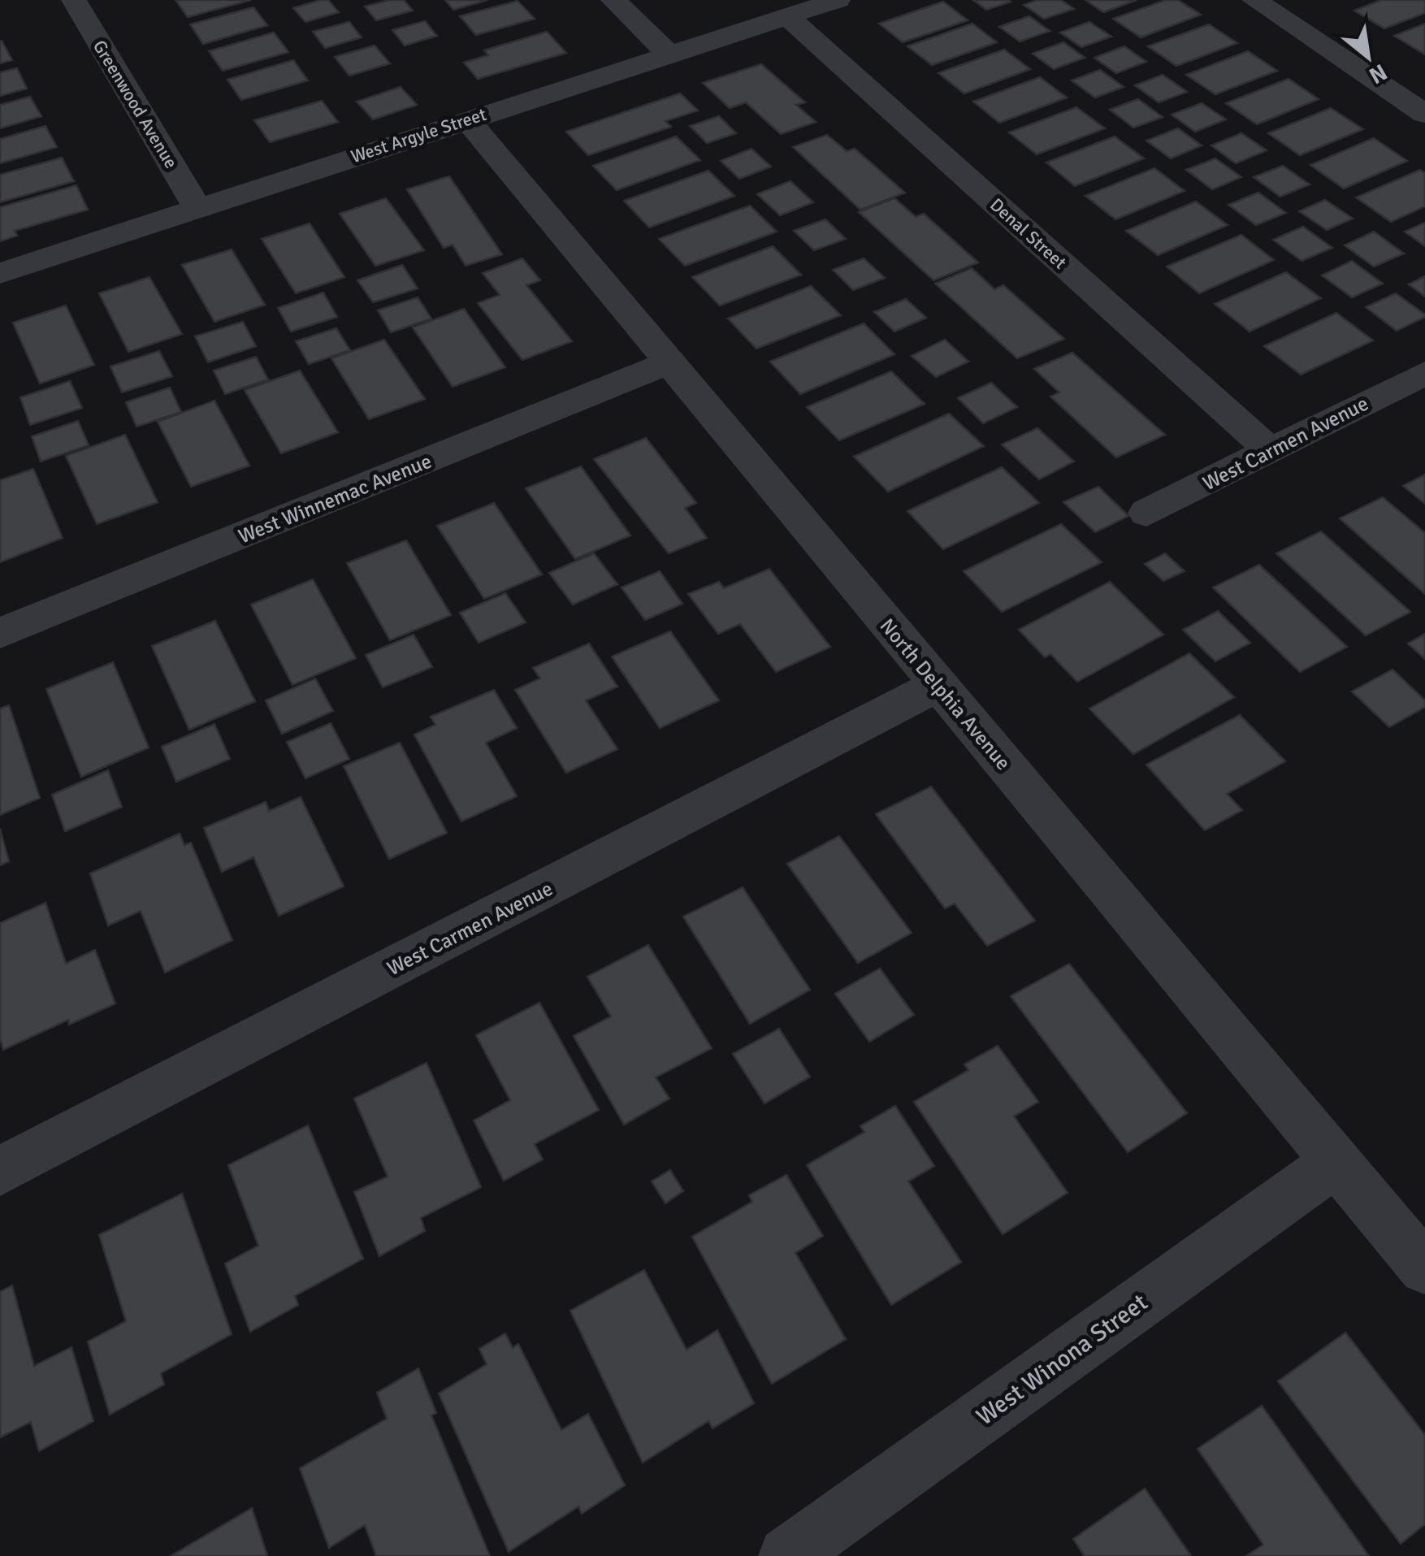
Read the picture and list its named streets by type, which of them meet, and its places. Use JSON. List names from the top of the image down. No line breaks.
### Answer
{"streets":{"street":["Greenwood Avenue","West Argyle Street","Denal Street","West Carmen Avenue","West Winnemac Avenue","North Delphia Avenue","West Winona Street"]},"crossings":[["Greenwood Avenue","West Argyle Street"],["West Argyle Street","Denal Street"],["West Argyle Street","North Delphia Avenue"],["Denal Street","West Carmen Avenue"],["West Carmen Avenue","North Delphia Avenue"],["West Winnemac Avenue","North Delphia Avenue"],["North Delphia Avenue","West Winona Street"]],"north":"bottom right"}
